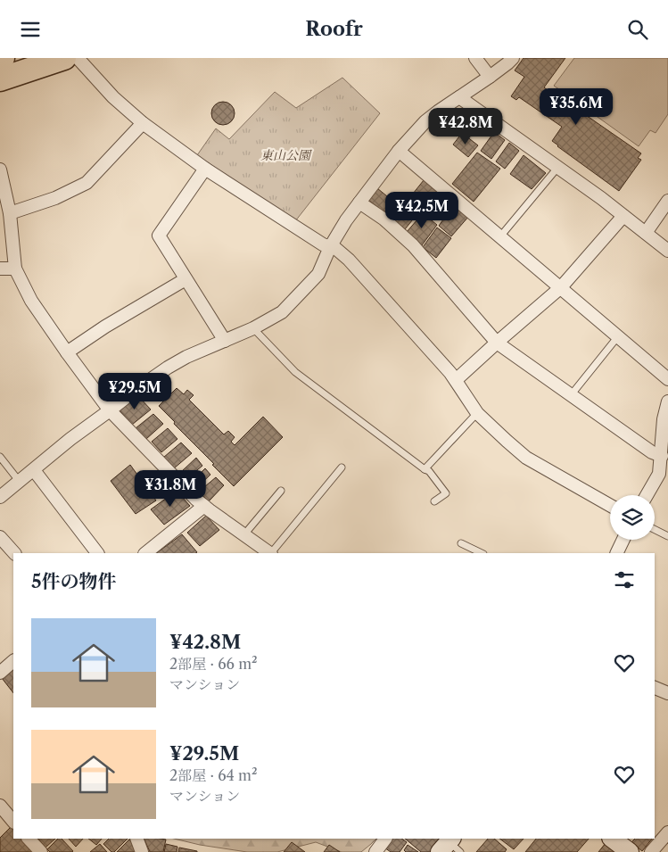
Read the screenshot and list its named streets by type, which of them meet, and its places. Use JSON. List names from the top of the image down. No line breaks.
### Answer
{"parks":["東山公園"],"page":{"header":"Roofr","price":["¥35.6M","¥42.8M","¥42.5M","¥29.5M","¥31.8M"],"heading":"5件の物件","list":[{"name":"¥42.8M","note":"2部屋 · 66 m² · マンション"},{"name":"¥29.5M","note":"2部屋 · 64 m² · マンション"}]}}
